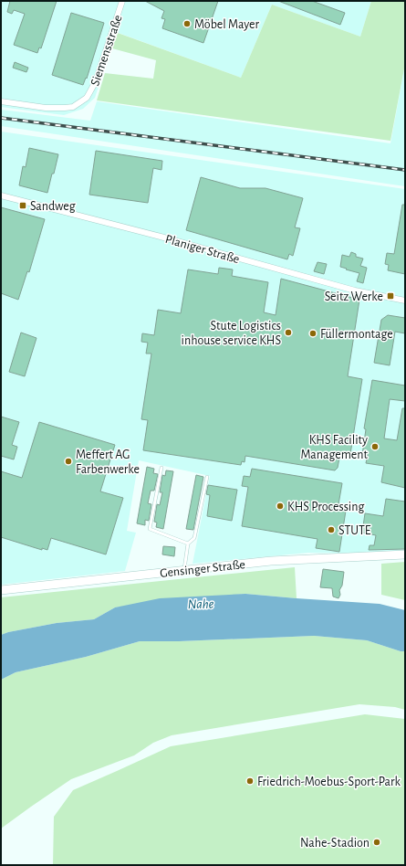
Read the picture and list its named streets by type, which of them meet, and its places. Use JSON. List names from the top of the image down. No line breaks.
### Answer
{"streets":{"street":["Siemensstraße","Planiger Straße","Gensinger Straße"]},"water":["Nahe"],"places":{"other":["Möbel Mayer","Stute Logistics inhouse service KHS","Füllermontage","KHS Facility Management","Meffert AG Farbenwerke","KHS Processing","STUTE","Friedrich-Moebus-Sport-Park","Nahe-Stadion"],"transit":["Sandweg","Seitz Werke"]}}
